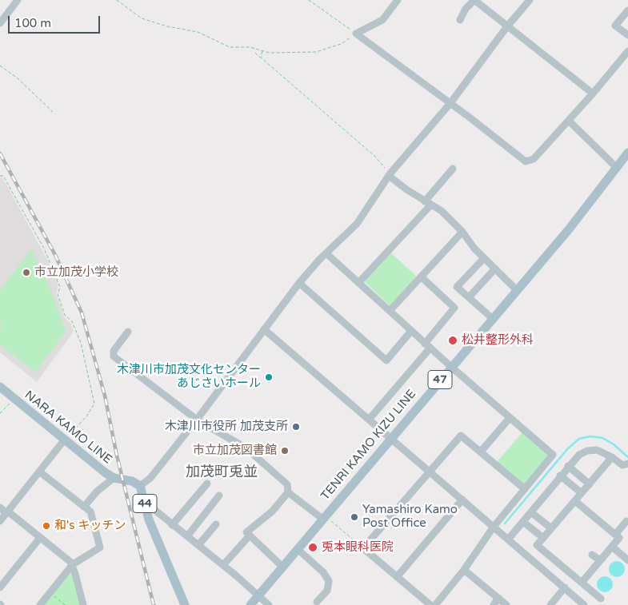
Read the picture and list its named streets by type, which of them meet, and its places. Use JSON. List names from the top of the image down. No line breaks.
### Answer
{"streets":{"main road":["47","NARA KAMO LINE","TENRI KAMO KIZU LINE","44"]},"crossings":[["NARA KAMO LINE","44"]],"districts":["加茂町兎並"],"places":["市立加茂小学校","松井整形外科","木津川市加茂文化センター あじさいホール","木津川市役所 加茂支所","市立加茂図書館","Yamashiro Kamo Post Office","和's キッチン","兎本眼科医院"],"scale_bar":"100 m"}
